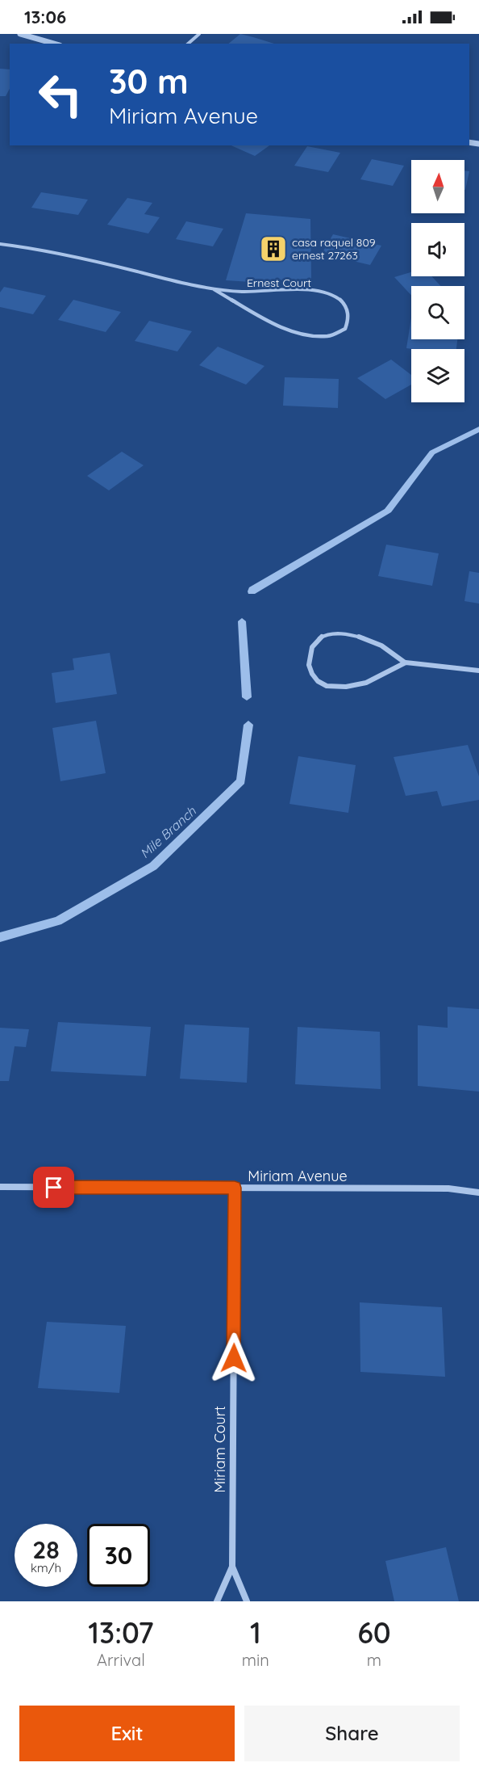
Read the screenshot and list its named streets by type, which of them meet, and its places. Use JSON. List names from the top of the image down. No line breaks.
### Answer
{"streets":{"street":["Ernest Court","Miriam Avenue","Miriam Court"]},"crossings":[["Miriam Avenue","Miriam Court"]],"water":["Mile Branch"],"places":{"building":["casa raquel 809 ernest 27263"]},"north":"top","page":{"status":"13:06","turn":["30 m","Miriam Avenue"],"speed":"28 km/h","limit":"30","eta":["13:07","Arrival","1","min","60","m"],"buttons":["Exit","Share"]}}
